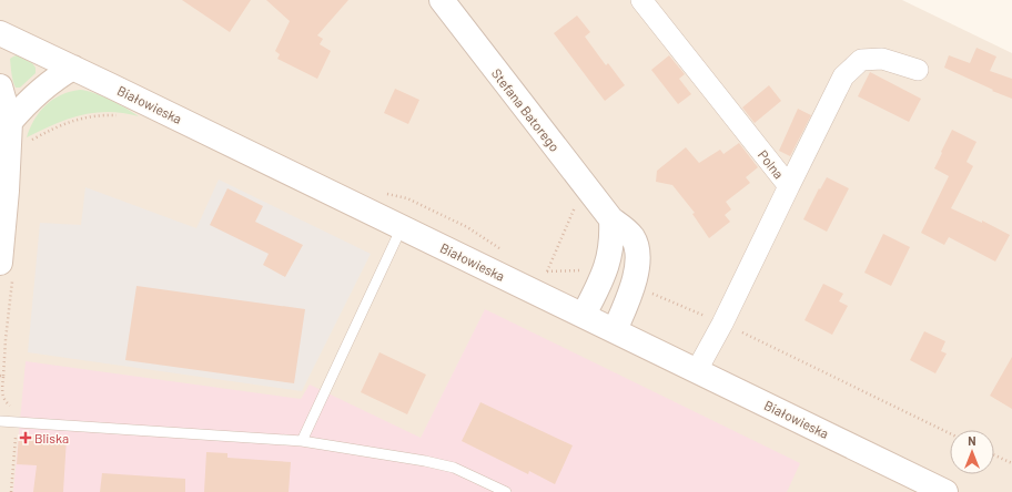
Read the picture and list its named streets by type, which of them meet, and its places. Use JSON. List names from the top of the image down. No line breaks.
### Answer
{"streets":{"main road":["Białowieska","Stefana Batorego"],"street":["Polna"]},"crossings":[["Białowieska","Stefana Batorego"],["Białowieska","Polna"]],"places":{"health":["Bliska"]},"north":"top"}
